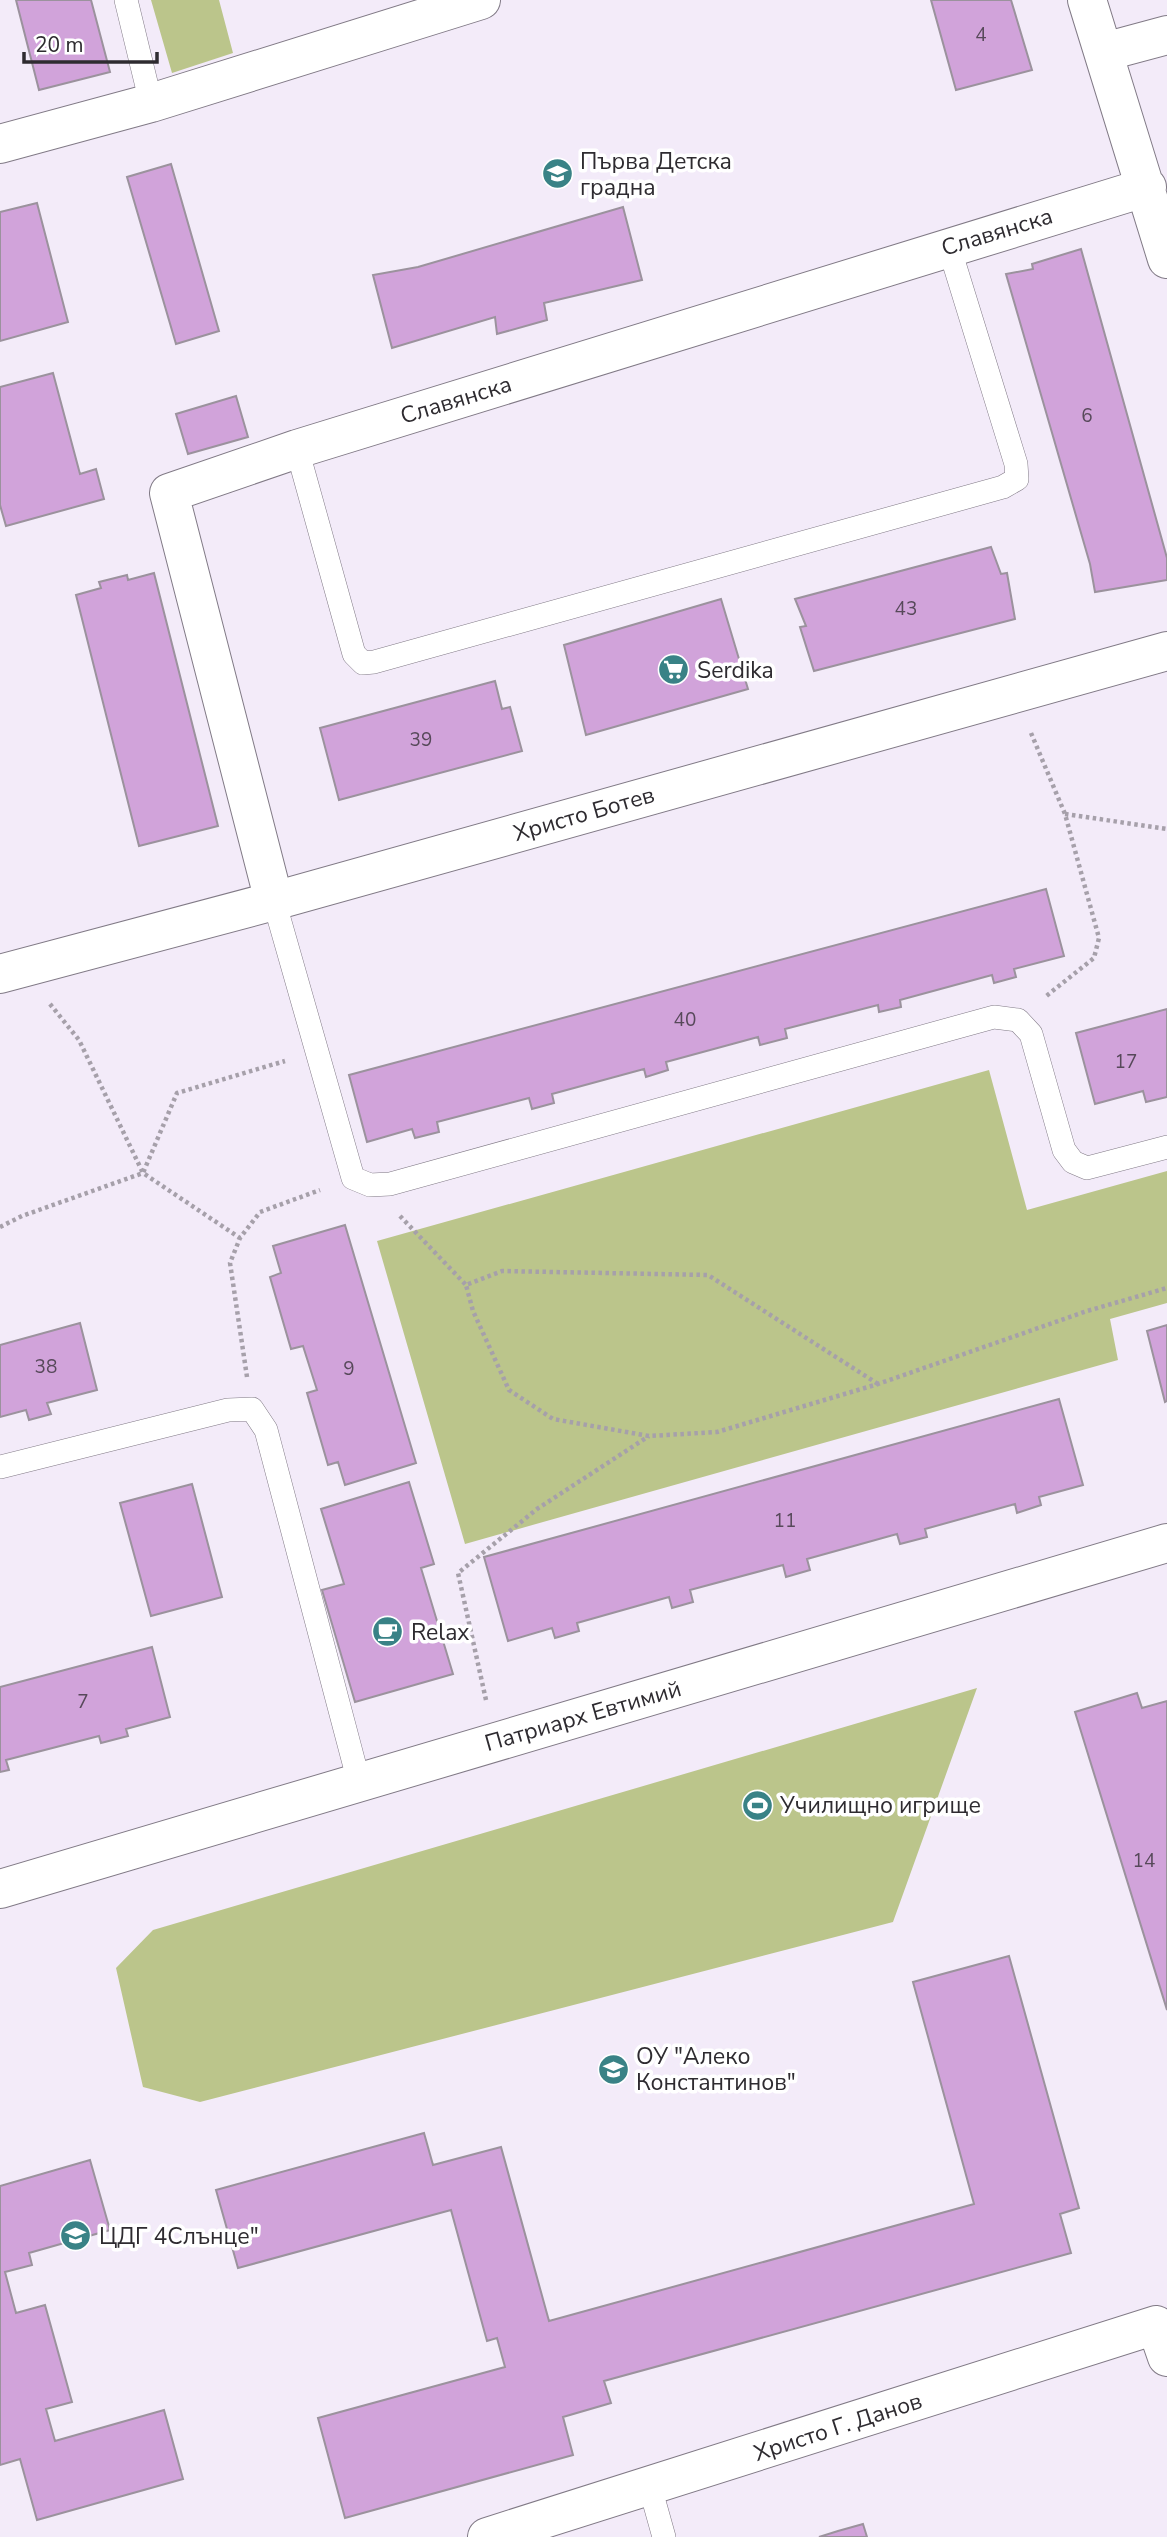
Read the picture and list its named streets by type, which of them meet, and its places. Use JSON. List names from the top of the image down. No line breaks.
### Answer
{"streets":{"street":["Славянска","Христо Ботев","Патриарх Евтимий","Христо Г. Данов"]},"crossings":[["Славянска","Христо Ботев"]],"places":{"school or university":["Първа Детска градна","ОУ \"Алеко Константинов\"","ЦДГ 4Слънце\""],"supermarket":["Serdika"],"cafe":["Relax"],"sports":["Училищно игрище"]},"house_numbers":["4","6","43","39","40","17","38","9","11","7","14"],"scale_bar":"20 m"}
